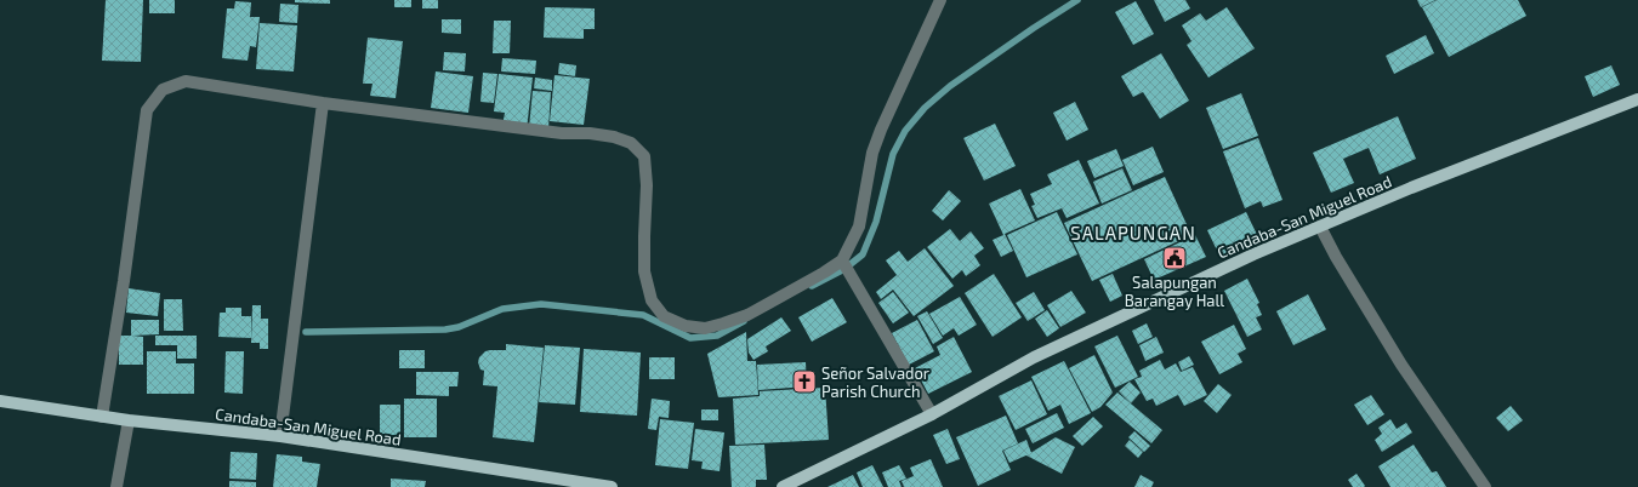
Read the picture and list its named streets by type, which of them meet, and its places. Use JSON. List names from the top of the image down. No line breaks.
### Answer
{"streets":{"main road":["Candaba-San Miguel Road"]},"districts":["SALAPUNGAN"],"places":{"public building":["Salapungan Barangay Hall"],"church":["Señor Salvador Parish Church"]}}
